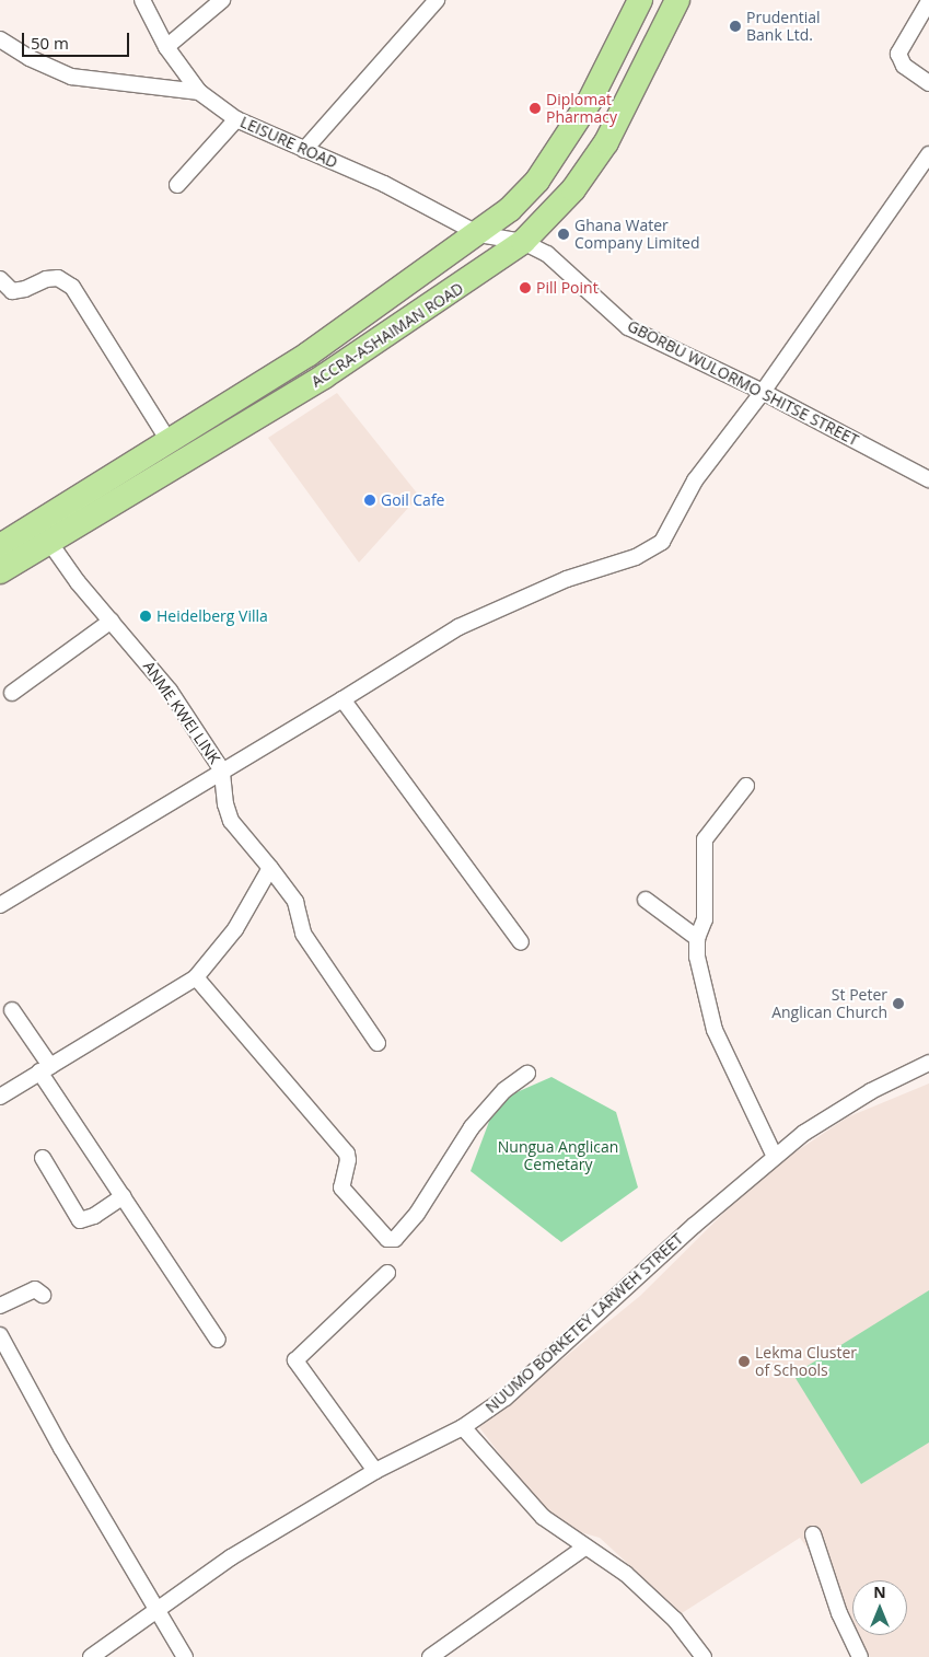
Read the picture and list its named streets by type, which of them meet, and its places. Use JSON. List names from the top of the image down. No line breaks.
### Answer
{"streets":{"main road":["ACCRA-ASHAIMAN ROAD"],"street":["LEISURE ROAD","GBORBU WULORMO SHITSE STREET","ANME KWEI LINK","NUUMO BORKETEY LARWEH STREET"]},"crossings":[["LEISURE ROAD","ACCRA-ASHAIMAN ROAD"],["LEISURE ROAD","GBORBU WULORMO SHITSE STREET"],["ACCRA-ASHAIMAN ROAD","GBORBU WULORMO SHITSE STREET"],["ACCRA-ASHAIMAN ROAD","ANME KWEI LINK"]],"parks":["Nungua Anglican Cemetary"],"places":["Prudential Bank Ltd.","Diplomat Pharmacy","Ghana Water Company Limited","Pill Point","Goil Cafe","Heidelberg Villa","St Peter Anglican Church","Lekma Cluster of Schools"],"scale_bar":"50 m","north":"top"}
